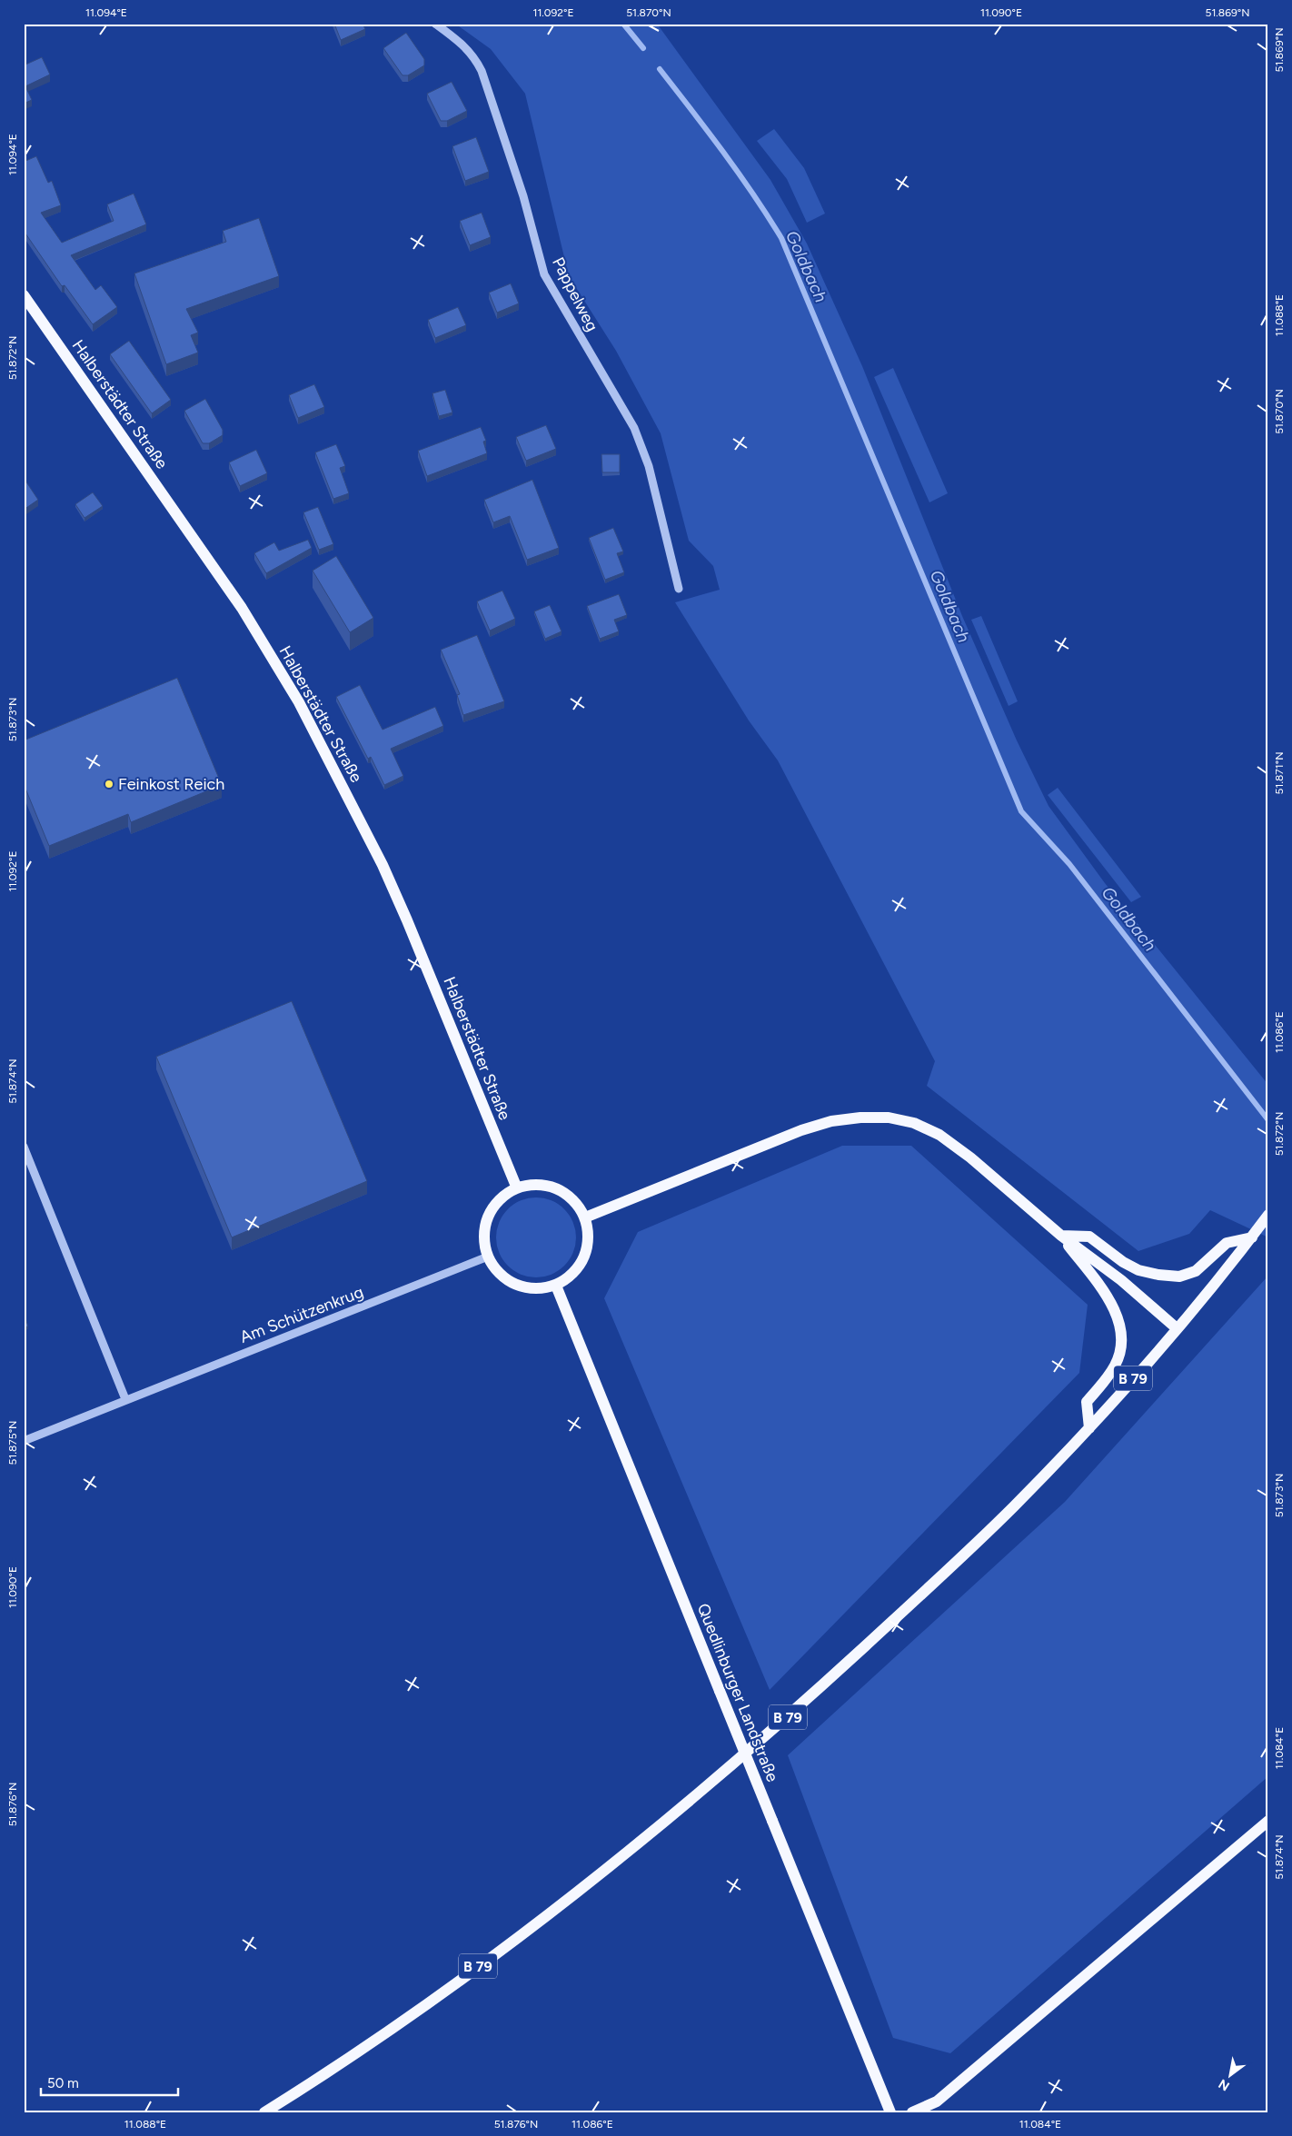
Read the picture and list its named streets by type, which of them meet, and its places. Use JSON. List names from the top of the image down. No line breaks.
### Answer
{"streets":{"main road":["Halberstädter Straße","B 79","Quedlinburger Landstraße"],"street":["Pappelweg","Am Schützenkrug"]},"crossings":[["Halberstädter Straße","Am Schützenkrug"],["Halberstädter Straße","Quedlinburger Landstraße"],["Am Schützenkrug","Quedlinburger Landstraße"]],"water":["Goldbach"],"places":["Feinkost Reich"],"scale_bar":"50 m","north":"bottom left","coordinates":["11.094°E","11.092°E","51.870°N","11.090°E","51.869°N","11.088°E","51.872°N","51.873°N","51.871°N","11.086°E","51.874°N","51.875°N","11.084°E","51.876°N"]}
